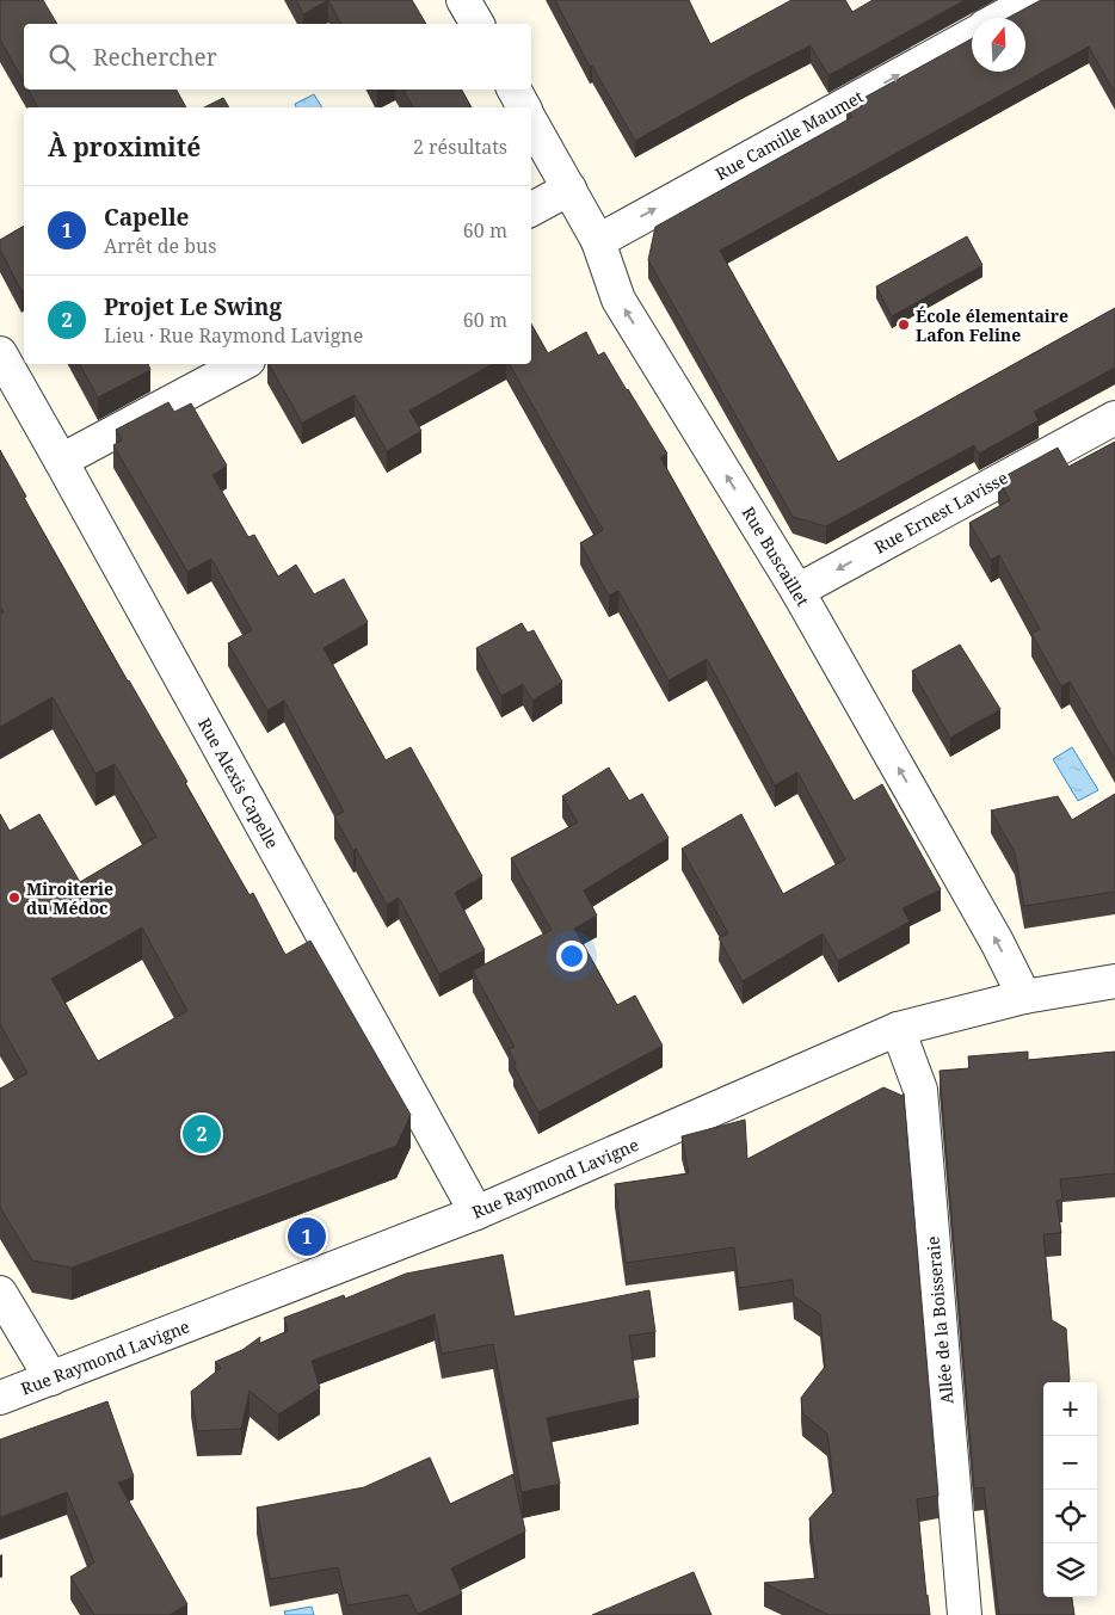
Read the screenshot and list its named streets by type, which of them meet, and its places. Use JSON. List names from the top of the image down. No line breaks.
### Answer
{"streets":{"street":["Rue Camille Maumet","Rue Ernest Lavisse","Rue Buscaillet","Rue Alexis Capelle","Rue Raymond Lavigne","Allée de la Boisseraie"]},"crossings":[["Rue Camille Maumet","Rue Buscaillet"],["Rue Ernest Lavisse","Rue Buscaillet"],["Rue Buscaillet","Rue Raymond Lavigne"],["Rue Alexis Capelle","Rue Raymond Lavigne"],["Rue Raymond Lavigne","Allée de la Boisseraie"]],"one_way":["Rue Camille Maumet","Rue Ernest Lavisse","Rue Buscaillet"],"places":["École élementaire Lafon Feline","Miroiterie du Médoc"],"north":"top","page":{"search":"Rechercher","heading":["À proximité","2 résultats"],"list":[{"mark":"1","name":"Capelle","note":"Arrêt de bus","value":"60 m"},{"mark":"2","name":"Projet Le Swing","note":"Lieu · Rue Raymond Lavigne","value":"60 m"}],"pins":["2","1"],"map_buttons":["+","−"]}}
